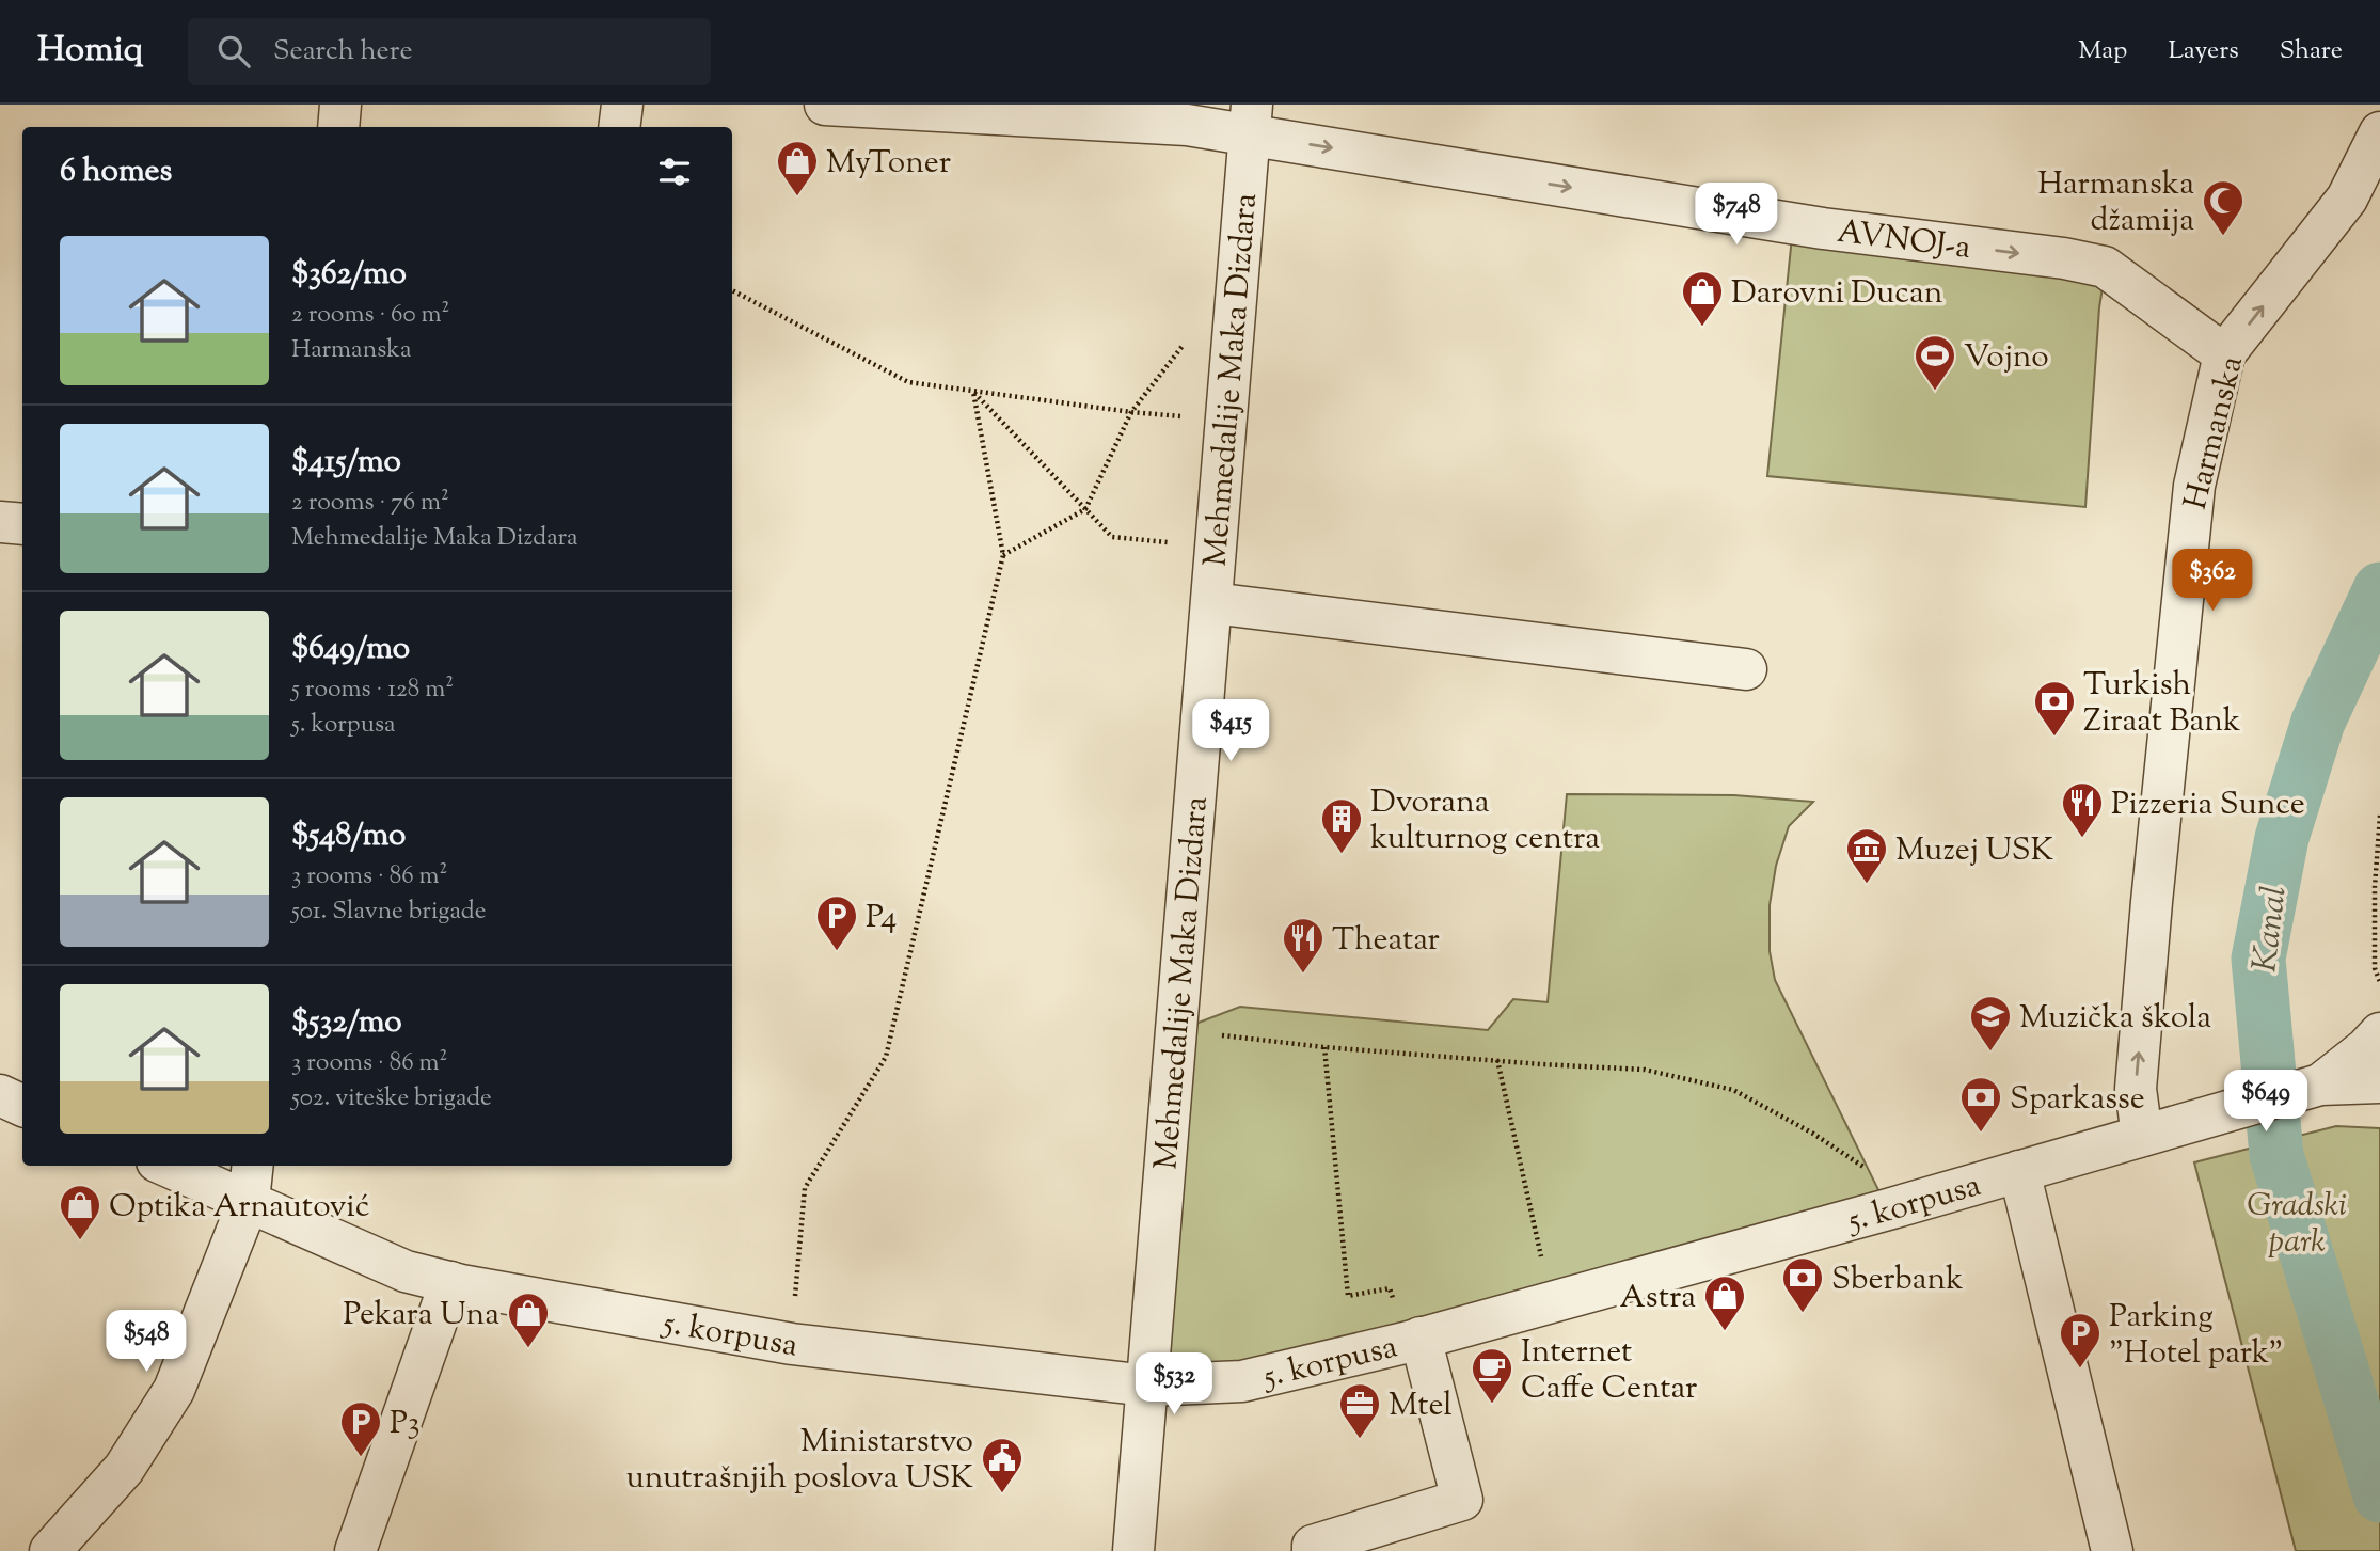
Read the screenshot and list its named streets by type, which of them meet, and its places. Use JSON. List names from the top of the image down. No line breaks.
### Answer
{"streets":{"street":["AVNOJ-a","Mehmedalije Maka Dizdara","Harmanska","5. korpusa"]},"crossings":[["AVNOJ-a","Mehmedalije Maka Dizdara"],["AVNOJ-a","Harmanska"],["Mehmedalije Maka Dizdara","5. korpusa"],["Harmanska","5. korpusa"]],"one_way":["AVNOJ-a","Harmanska"],"water":["Kanal"],"parks":["Gradski park"],"places":{"shop":["MyToner","Darovni Ducan","Optika Arnautović","Astra","Pekara Una"],"mosque":["Harmanska džamija"],"sports":["Vojno"],"bank":["Turkish Ziraat Bank","Sparkasse","Sberbank"],"restaurant":["Pizzeria Sunce","Theatar"],"building":["Dvorana kulturnog centra"],"museum":["Muzej USK"],"parking":["P4","Parking \"Hotel park\"","P3"],"school or university":["Muzička škola"],"cafe":["Internet Caffe Centar"],"office":["Mtel"],"public building":["Ministarstvo unutrašnjih poslova USK"]},"page":{"header":"Homiq","search":"Search here","nav":["Map","Layers","Share"],"heading":"6 homes","price":["$748","$362","$415","$649","$548","$532"],"list":[{"name":"$362/mo","note":"2 rooms · 60 m² · Harmanska"},{"name":"$415/mo","note":"2 rooms · 76 m² · Mehmedalije Maka Dizdara"},{"name":"$649/mo","note":"5 rooms · 128 m² · 5. korpusa"},{"name":"$548/mo","note":"3 rooms · 86 m² · 501. Slavne brigade"},{"name":"$532/mo","note":"3 rooms · 86 m² · 502. viteške brigade"}]}}
